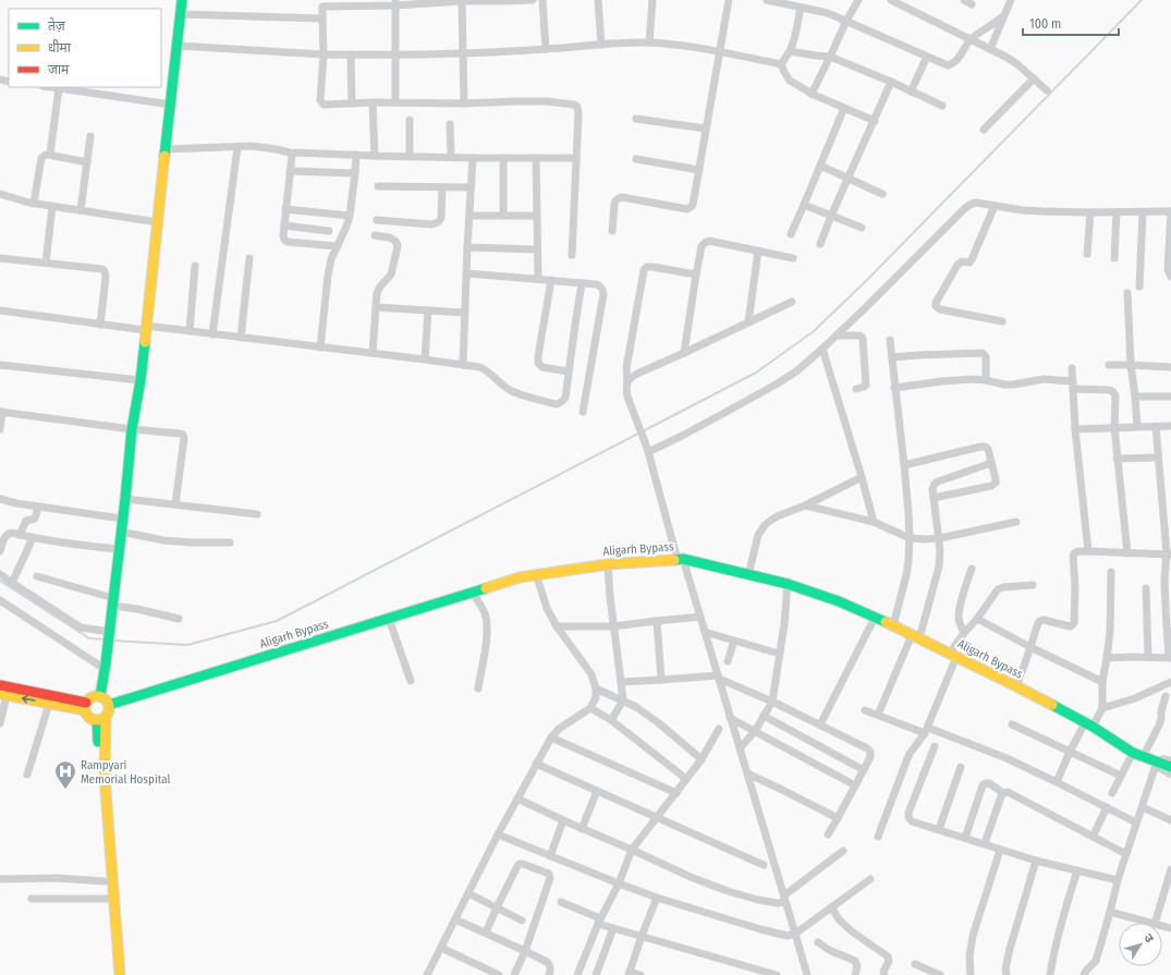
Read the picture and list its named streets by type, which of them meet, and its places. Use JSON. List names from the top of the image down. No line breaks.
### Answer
{"streets":{"main road":["Aligarh Bypass"]},"places":{"hospital":["Rampyari Memorial Hospital"]},"legend":["तेज़","धीमा","जाम"],"scale_bar":"100 m","north":"top right"}
